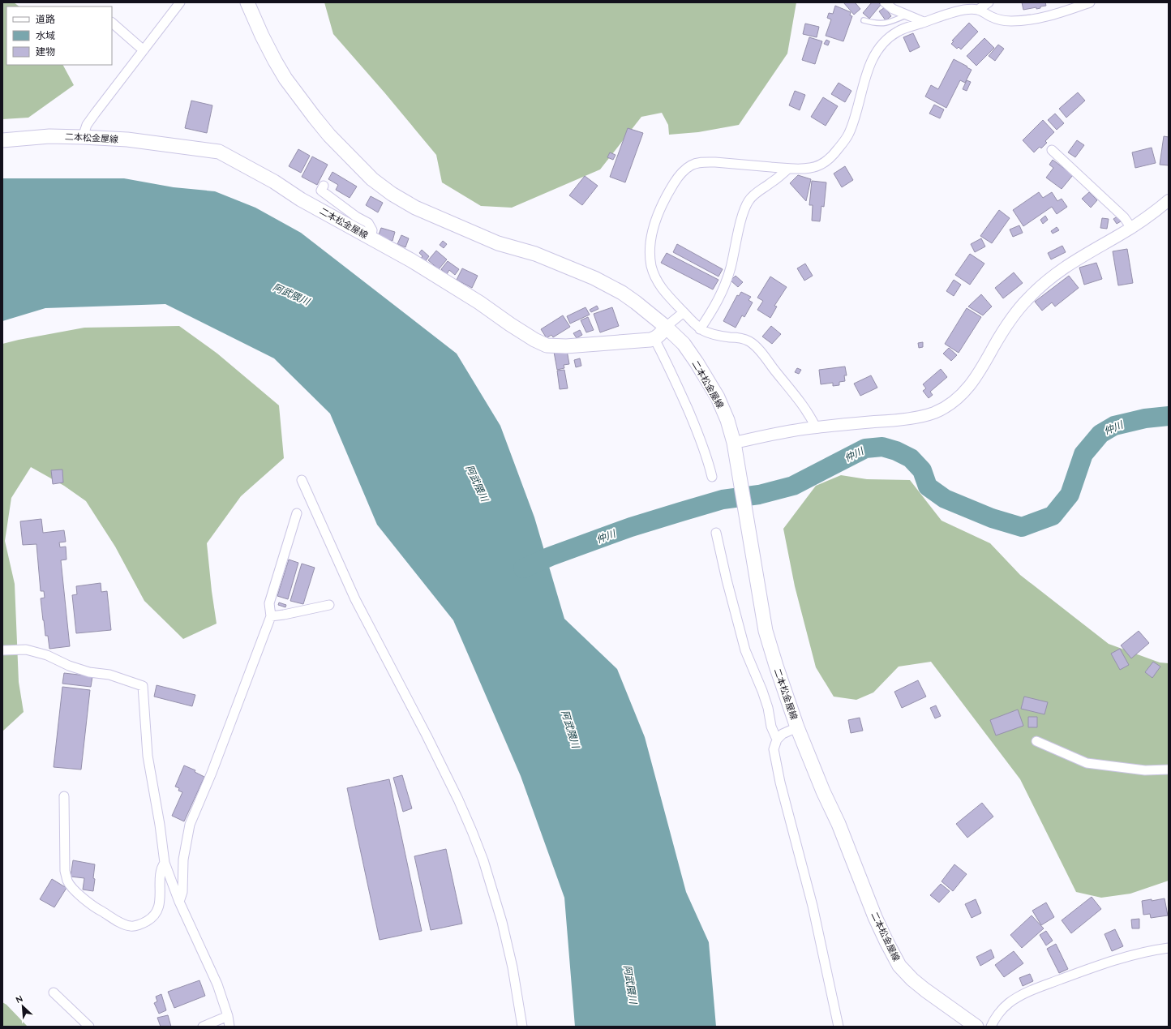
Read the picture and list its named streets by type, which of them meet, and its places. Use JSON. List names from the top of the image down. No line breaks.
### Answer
{"streets":{"main road":["二本松金屋線"]},"water":["阿武隈川","仲川"],"legend":["道路","水域","建物"],"north":"top left"}
